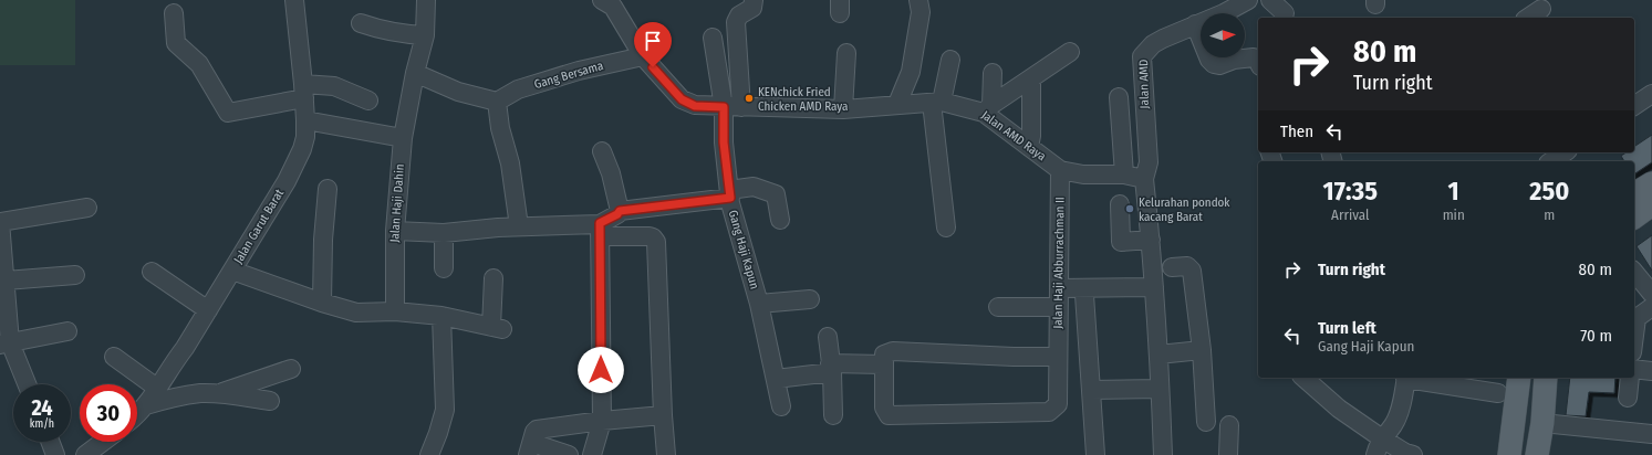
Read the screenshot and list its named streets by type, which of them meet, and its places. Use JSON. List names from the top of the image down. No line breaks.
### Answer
{"streets":{"street":["Gang Bersama","Jalan AMD","Jalan AMD Raya","Jalan Haji Dahin","Jalan Garut Barat","Gang Haji Kapun","Jalan Haji Abburrachman II"]},"crossings":[["Gang Bersama","Jalan AMD Raya"],["Jalan AMD","Jalan AMD Raya"],["Jalan AMD Raya","Gang Haji Kapun"],["Jalan AMD Raya","Jalan Haji Abburrachman II"]],"places":["KENchick Fried Chicken AMD Raya","Kelurahan pondok kacang Barat"],"north":"right","page":{"turn":["80 m","Turn right"],"then":"Then","eta":["17:35","Arrival","1","min","250","m"],"list":[{"name":"Turn right","value":"80 m"},{"name":"Turn left","note":"Gang Haji Kapun","value":"70 m"}],"speed":"24 km/h","limit":"30"}}
